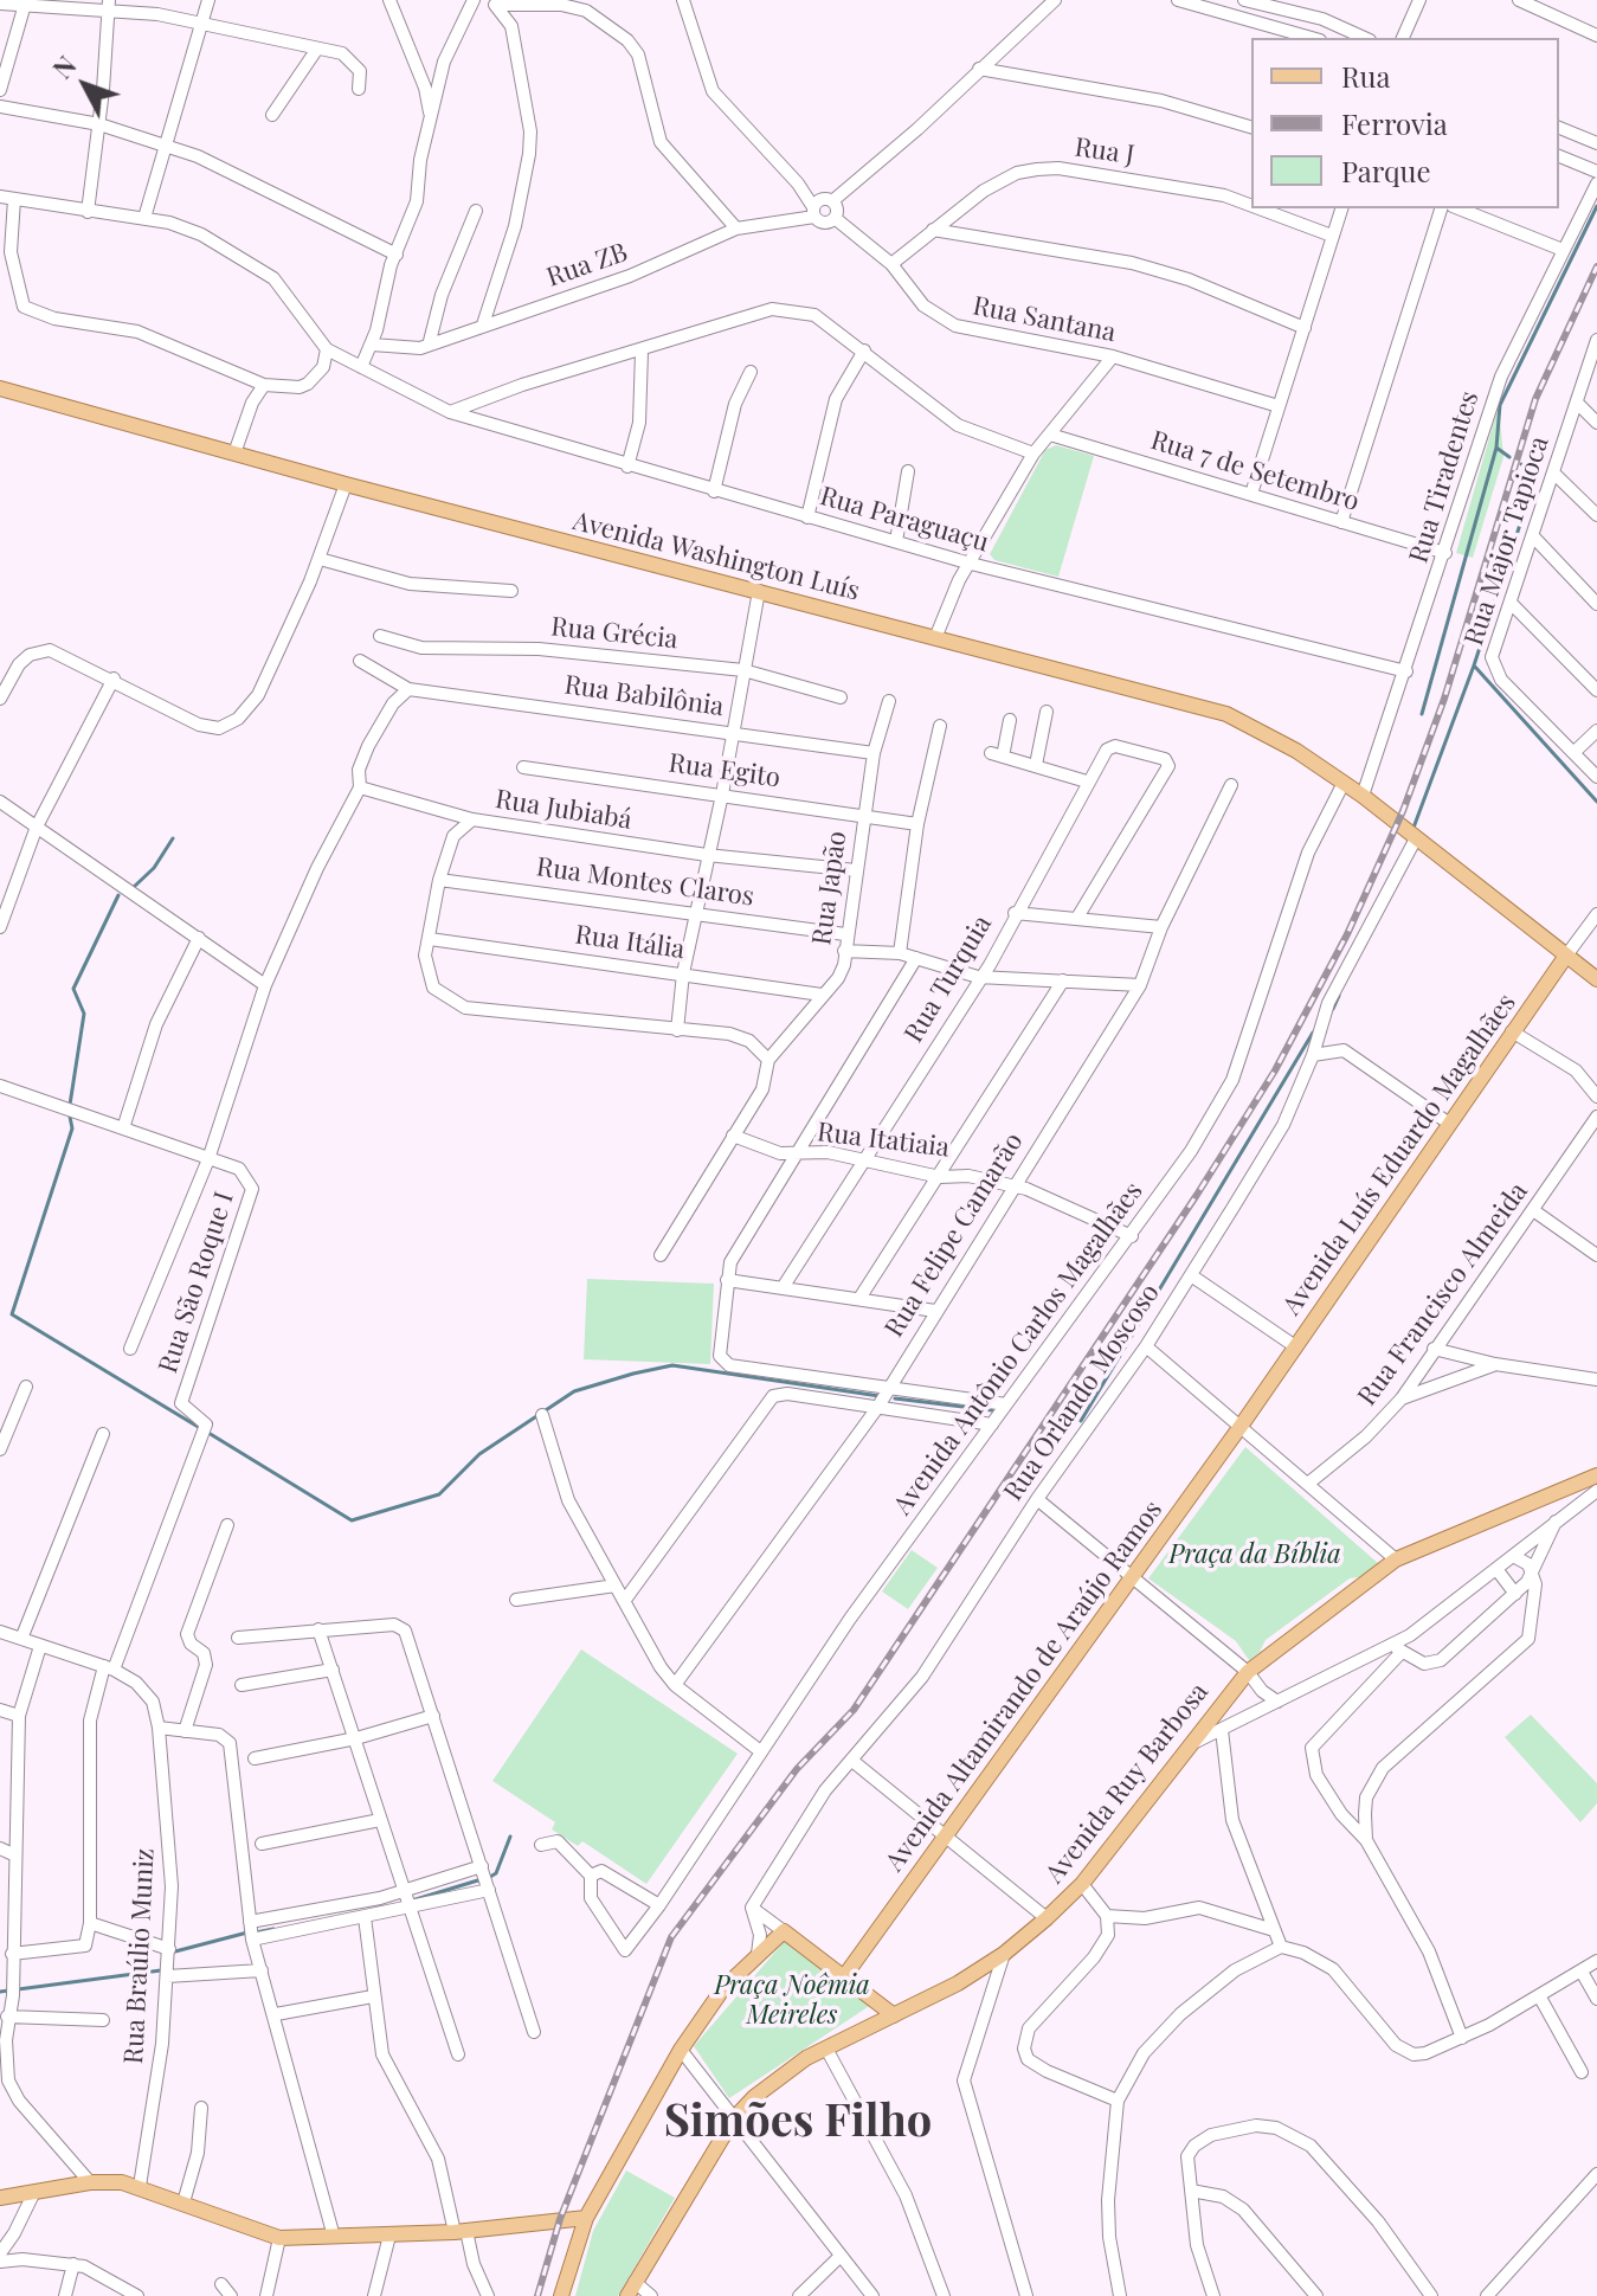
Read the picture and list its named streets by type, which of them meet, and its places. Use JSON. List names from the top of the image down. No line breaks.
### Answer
{"streets":{"main road":["Avenida Washington Luís","Avenida Luís Eduardo Magalhães","Avenida Altamirando de Araújo Ramos","Avenida Ruy Barbosa"],"street":["Rua J","Rua ZB","Rua Santana","Rua 7 de Setembro","Rua Tiradentes","Rua Paraguaçu","Rua Major Tapioca","Rua Grécia","Rua Babilônia","Rua Egito","Rua Jubiabá","Rua Montes Claros","Rua Japão","Rua Itália","Rua Turquia","Rua Itatiaia","Rua Felipe Camarão","Rua São Roque I","Rua Francisco Almeida","Avenida Antônio Carlos Magalhães","Rua Orlando Moscoso","Rua Braúlio Muniz"]},"crossings":[["Rua J","Rua Santana"],["Rua ZB","Rua Santana"],["Rua 7 de Setembro","Rua Tiradentes"],["Rua Tiradentes","Rua Paraguaçu"],["Rua Tiradentes","Avenida Washington Luís"],["Avenida Washington Luís","Avenida Luís Eduardo Magalhães"],["Avenida Washington Luís","Avenida Antônio Carlos Magalhães"],["Avenida Washington Luís","Rua Orlando Moscoso"],["Rua Babilônia","Rua Japão"],["Rua Egito","Rua Japão"],["Rua Jubiabá","Rua Montes Claros"],["Rua Jubiabá","Rua Japão"],["Rua Jubiabá","Rua Itália"],["Rua Montes Claros","Rua Japão"],["Rua Japão","Rua Itália"],["Rua Japão","Rua Itatiaia"],["Rua Turquia","Rua Itatiaia"],["Rua Itatiaia","Rua Felipe Camarão"],["Rua Itatiaia","Avenida Antônio Carlos Magalhães"],["Avenida Luís Eduardo Magalhães","Avenida Altamirando de Araújo Ramos"]],"districts":["Simões Filho"],"parks":["Praça da Bíblia","Praça Noêmia Meireles"],"legend":["Rua","Ferrovia","Parque"],"north":"top left"}
